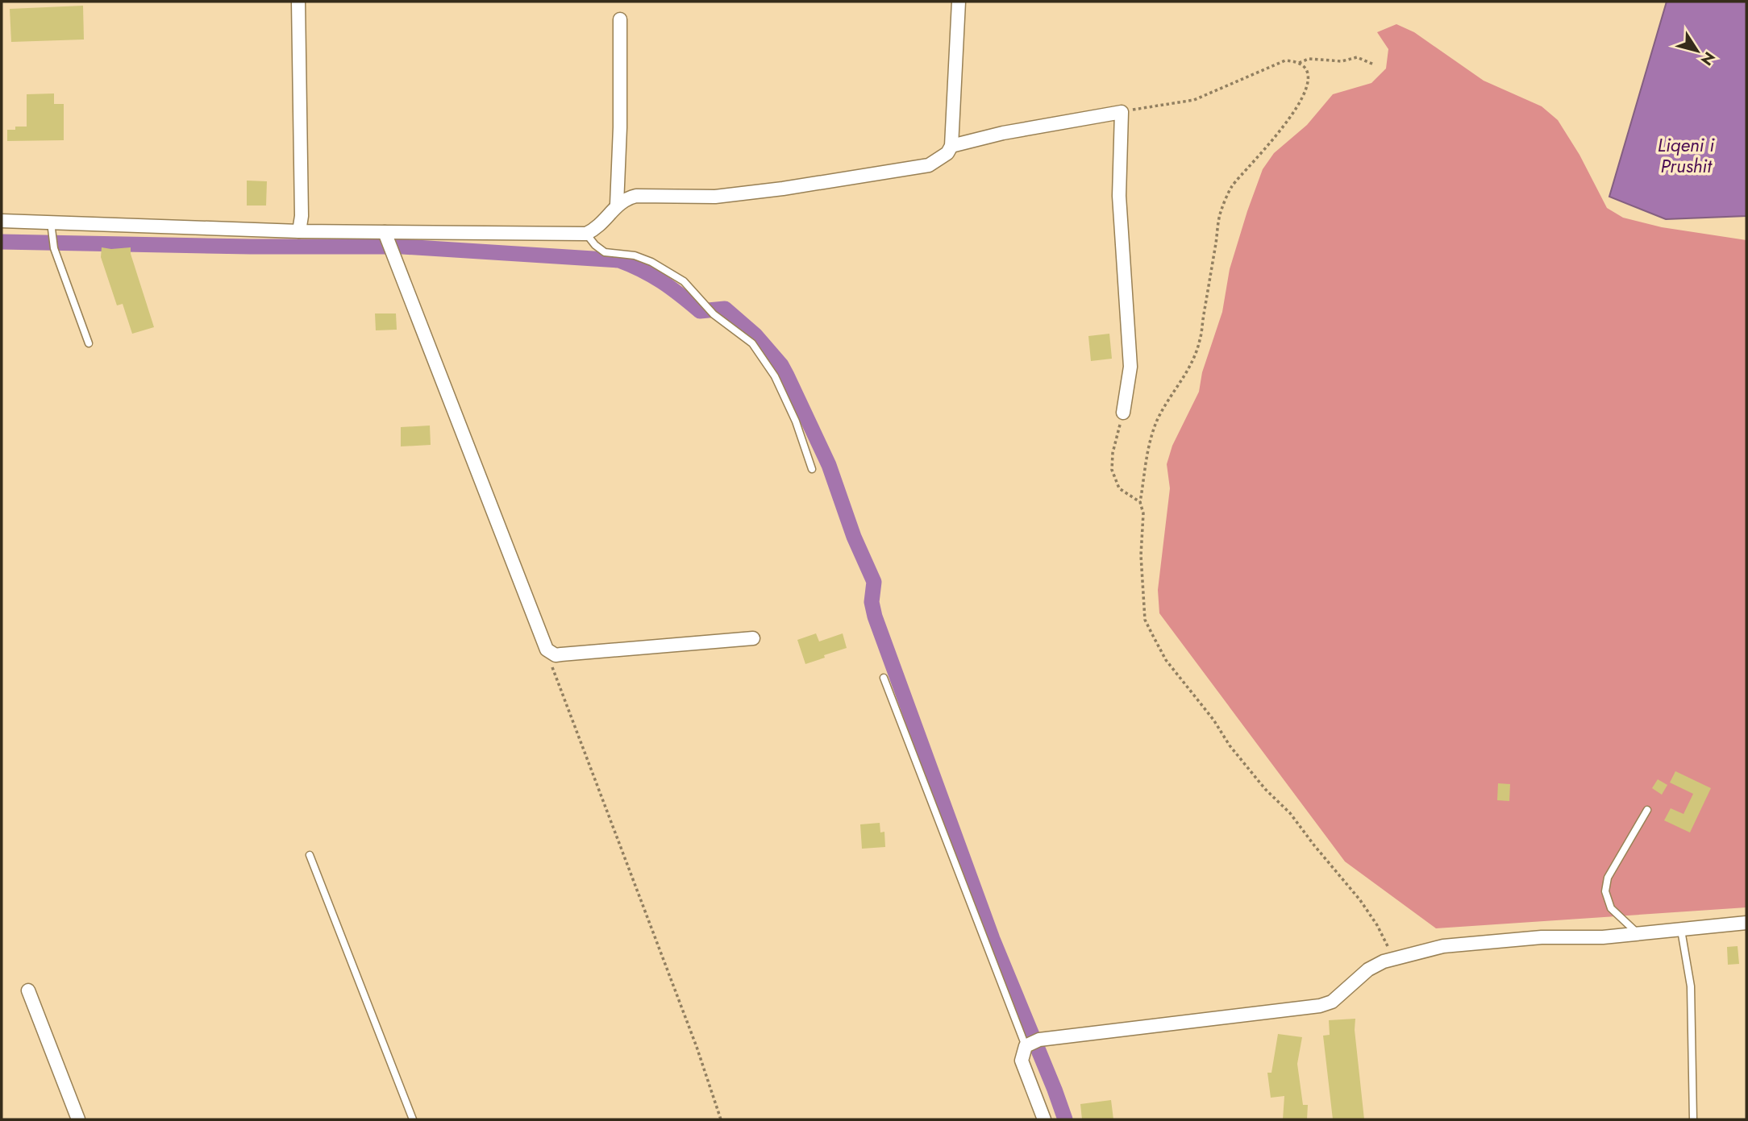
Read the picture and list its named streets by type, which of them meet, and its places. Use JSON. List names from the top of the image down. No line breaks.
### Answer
{"water":["Liqeni i Prushit"],"north":"bottom right"}
